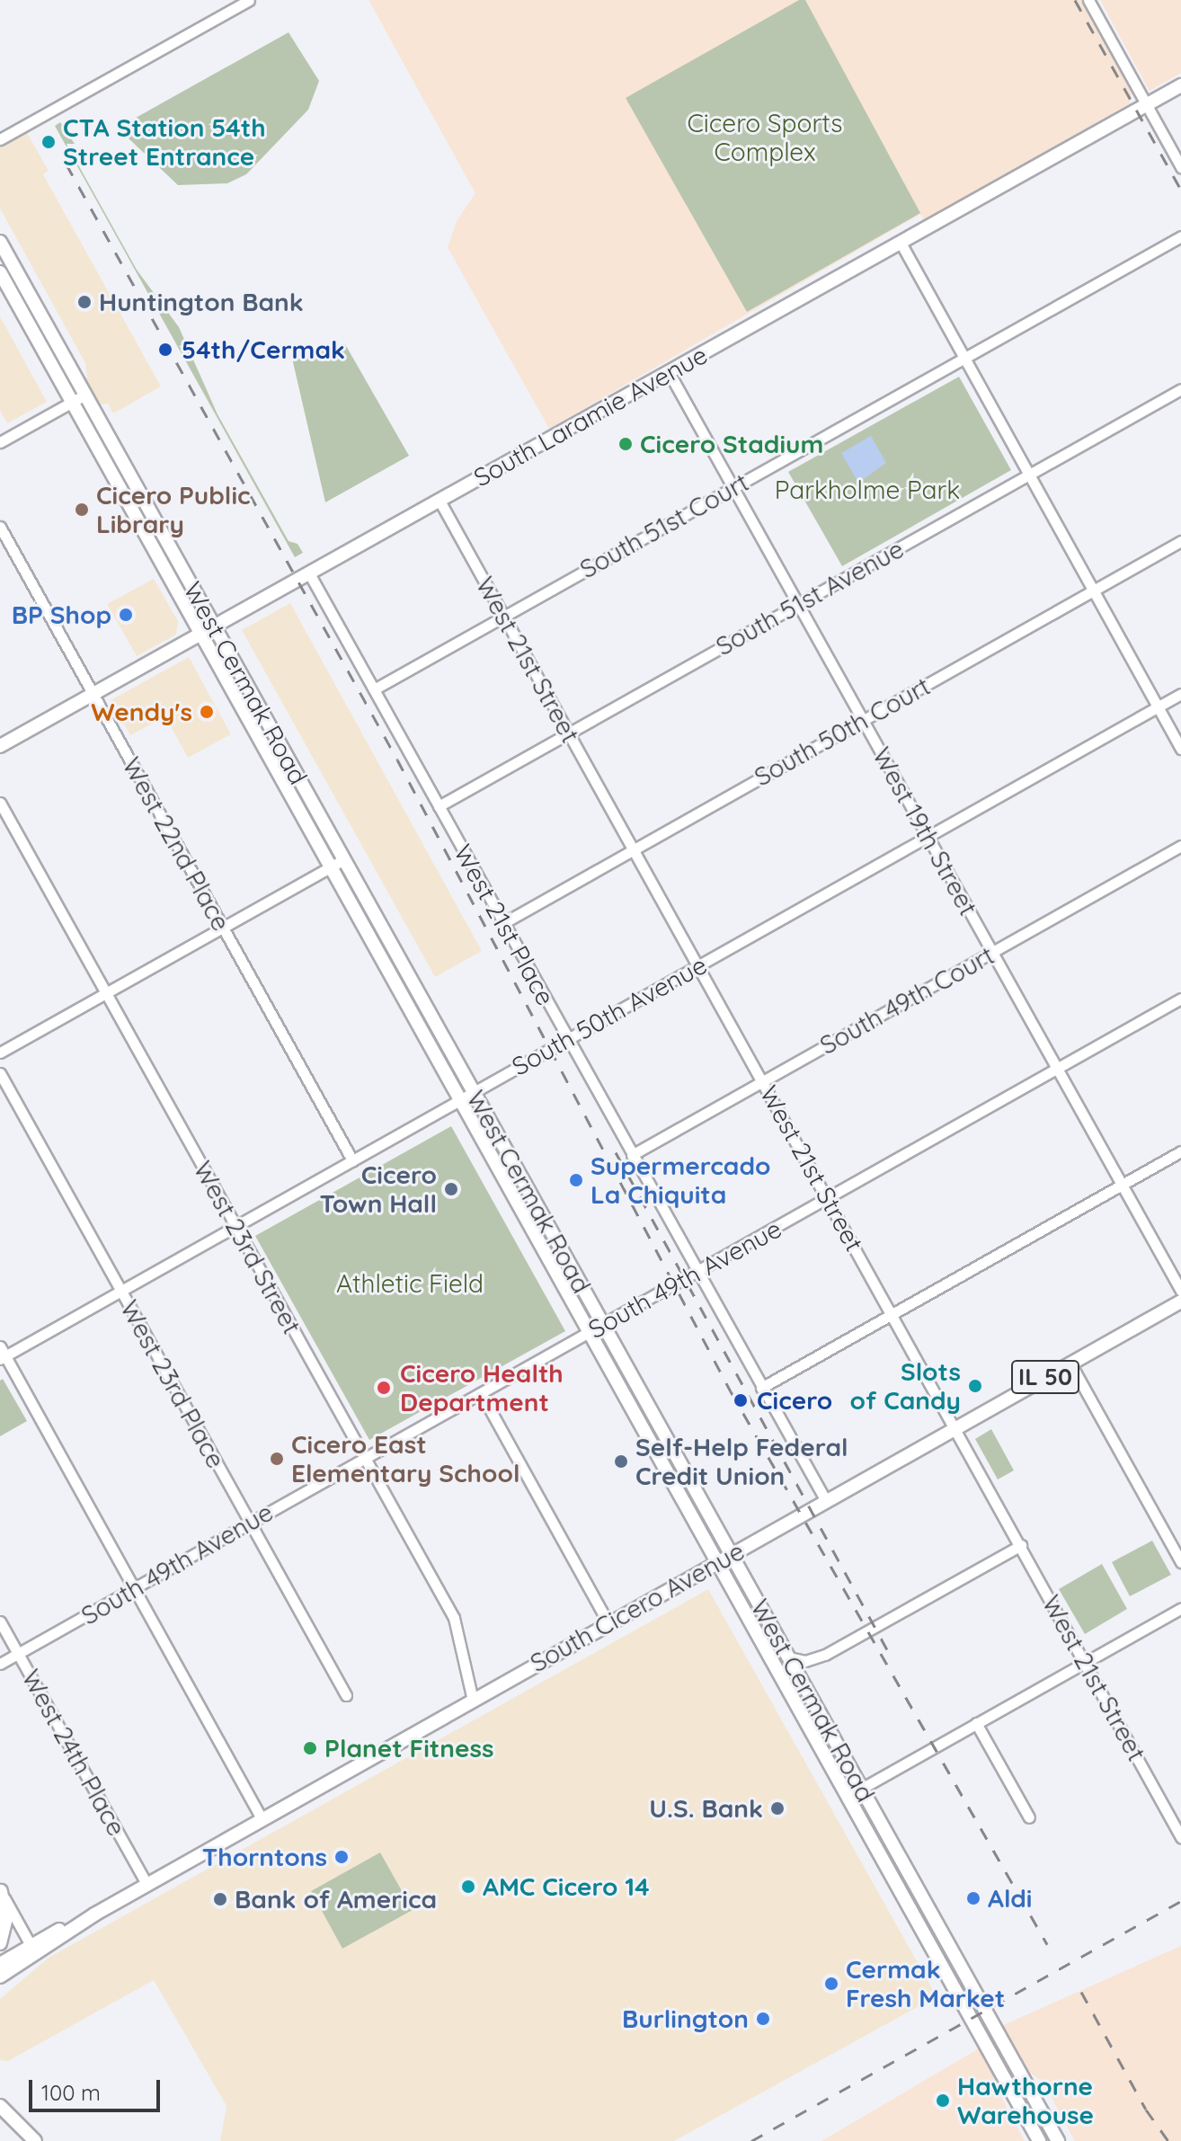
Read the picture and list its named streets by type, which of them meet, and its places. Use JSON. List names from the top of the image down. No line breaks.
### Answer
{"streets":{"main road":["South Laramie Avenue","West Cermak Road","IL 50","South Cicero Avenue"],"street":["South 51st Court","South 51st Avenue","West 21st Street","South 50th Court","West 19th Street","West 22nd Place","West 21st Place","South 49th Court","South 50th Avenue","West 23rd Street","South 49th Avenue","West 23rd Place","West 24th Place"]},"crossings":[["South Laramie Avenue","West 21st Street"],["South Laramie Avenue","West Cermak Road"],["South Laramie Avenue","West 19th Street"],["South Laramie Avenue","West 22nd Place"],["South Laramie Avenue","West 21st Place"],["South 51st Court","West 21st Street"],["South 51st Court","West 19th Street"],["South 51st Court","West 21st Place"],["South 51st Avenue","West 21st Street"],["South 51st Avenue","West 19th Street"],["South 51st Avenue","West 21st Place"],["West 21st Street","South 50th Court"],["West 21st Street","South 49th Court"],["West 21st Street","South 50th Avenue"],["West 21st Street","South 49th Avenue"],["West 21st Street","South Cicero Avenue"],["West Cermak Road","South 50th Avenue"],["West Cermak Road","South 49th Avenue"],["West Cermak Road","South Cicero Avenue"],["South 50th Court","West 19th Street"],["South 50th Court","West 21st Place"],["West 19th Street","South 49th Court"],["West 19th Street","South 50th Avenue"],["West 19th Street","South 49th Avenue"],["West 22nd Place","South 50th Avenue"],["West 21st Place","South 49th Court"],["West 21st Place","South 50th Avenue"],["West 21st Place","South 49th Avenue"],["West 21st Place","South Cicero Avenue"],["South 50th Avenue","West 23rd Street"],["South 50th Avenue","West 23rd Place"],["West 23rd Street","South 49th Avenue"],["West 23rd Street","South Cicero Avenue"],["South 49th Avenue","West 23rd Place"],["South 49th Avenue","West 24th Place"],["South Cicero Avenue","West 24th Place"]],"parks":["Cicero Sports Complex","Parkholme Park","Athletic Field"],"places":["CTA Station 54th Street Entrance","Huntington Bank","54th/Cermak","Cicero Stadium","Cicero Public Library","BP Shop","Wendy's","Supermercado La Chiquita","Cicero Town Hall","Slots of Candy","Cicero Health Department","Cicero","Cicero East Elementary School","Self-Help Federal Credit Union","Planet Fitness","U.S. Bank","Thorntons","AMC Cicero 14","Aldi","Bank of America","Cermak Fresh Market","Burlington","Hawthorne Warehouse"],"scale_bar":"100 m"}
